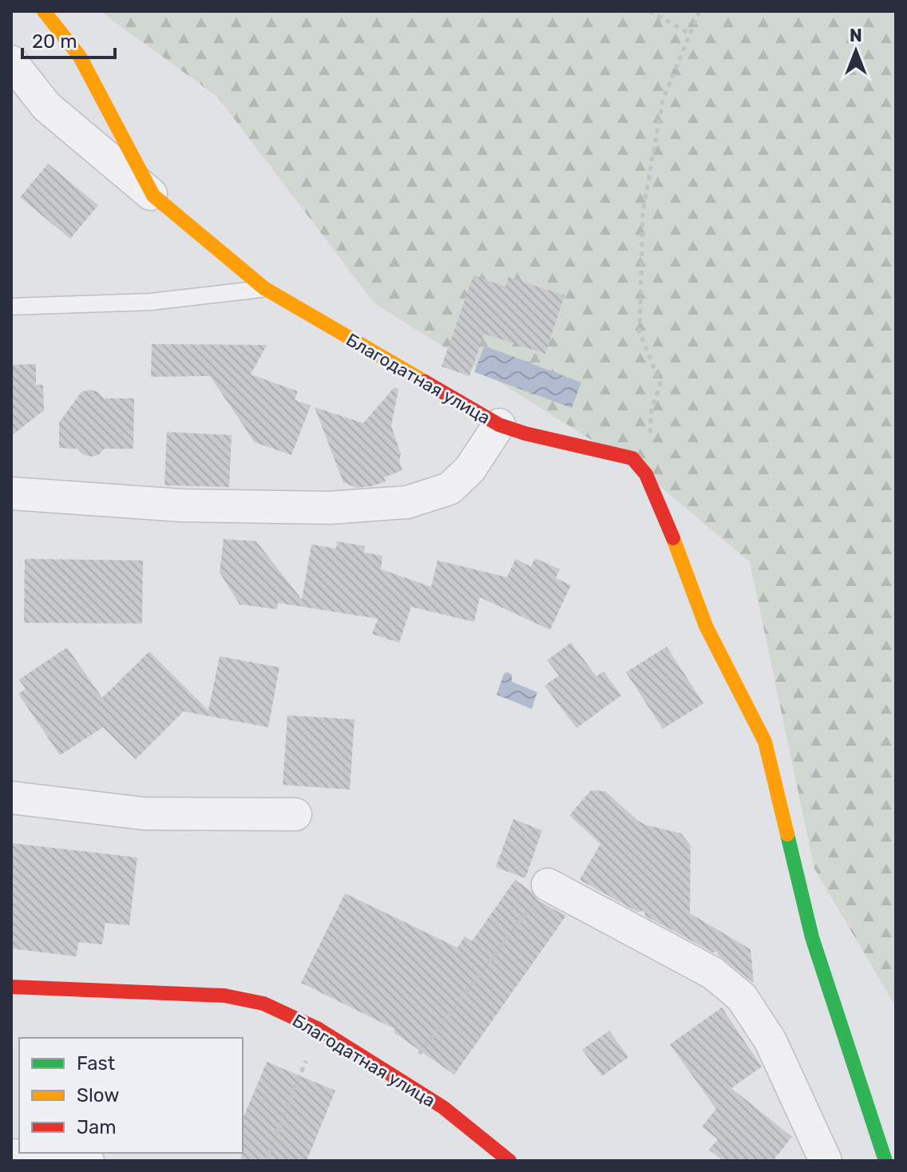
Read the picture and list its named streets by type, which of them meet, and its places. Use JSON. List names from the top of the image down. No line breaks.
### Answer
{"streets":{"street":["Благодатная улица"]},"legend":["Fast","Slow","Jam"],"scale_bar":"20 m","north":"top"}
